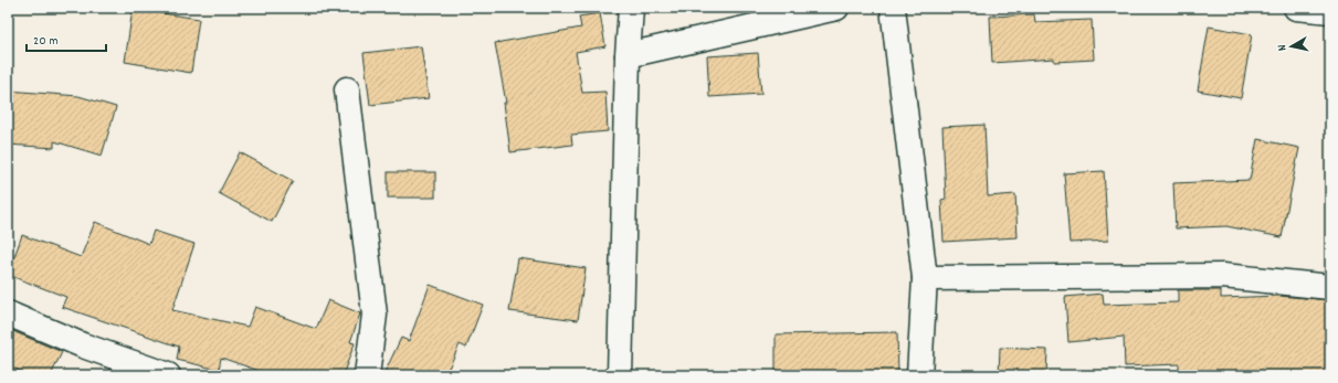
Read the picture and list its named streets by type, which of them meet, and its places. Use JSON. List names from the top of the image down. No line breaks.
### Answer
{"scale_bar":"20 m","north":"left"}
